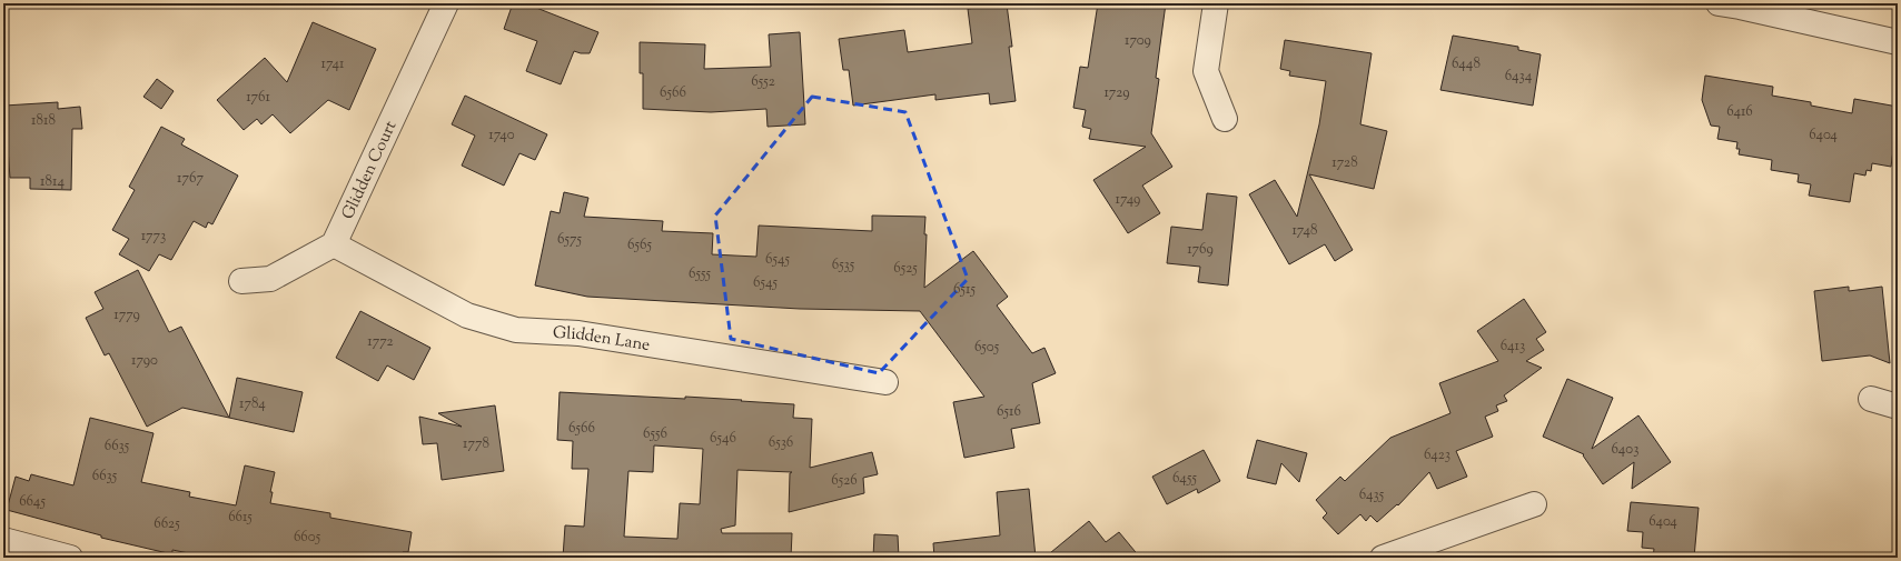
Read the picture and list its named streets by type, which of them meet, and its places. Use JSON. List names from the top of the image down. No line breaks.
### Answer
{"streets":{"street":["Glidden Court","Glidden Lane"]},"crossings":[["Glidden Court","Glidden Lane"]],"house_numbers":["1709","1741","6448","6434","6552","6566","1729","1761","6416","1818","1740","6404","1728","1767","1814","1749","1748","1773","6575","6565","1769","6545","6535","6525","6555","6545","6515","1779","1772","6413","6505","1790","1784","6516","6566","6556","6546","6536","1778","6635","6403","6423","6635","6455","6526","6435","6645","6615","6404","6625","6605"]}
